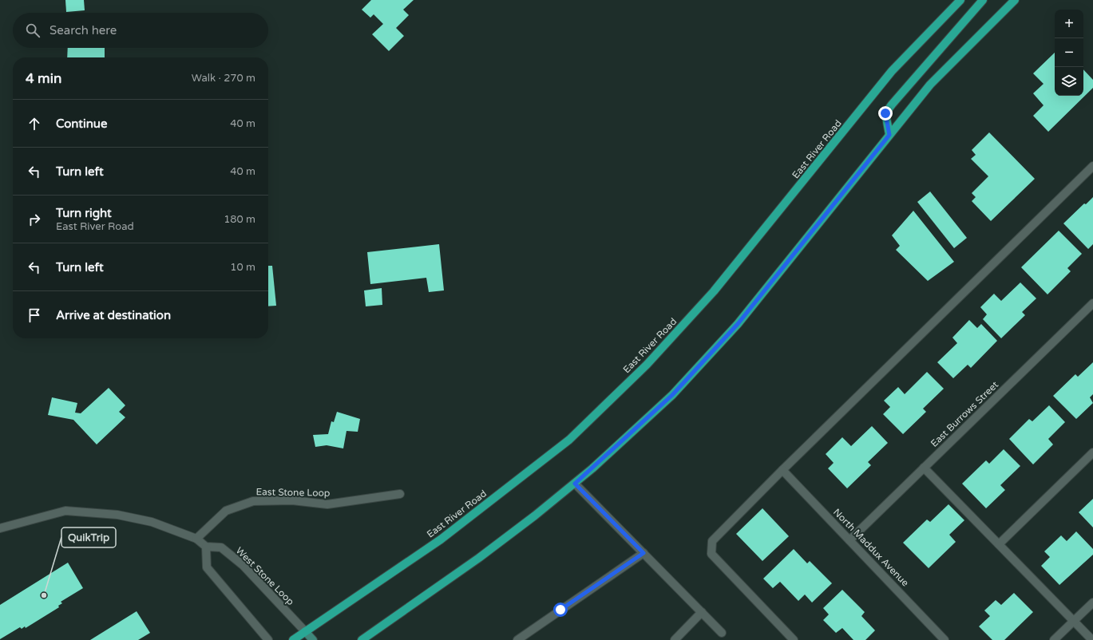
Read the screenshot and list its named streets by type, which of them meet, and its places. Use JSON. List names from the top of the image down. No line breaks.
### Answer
{"streets":{"main road":["East River Road"],"street":["East Burrows Street","East Stone Loop","North Maddux Avenue","West Stone Loop"]},"crossings":[["East River Road","West Stone Loop"],["East Burrows Street","North Maddux Avenue"]],"places":["QuikTrip"],"page":{"map_buttons":["+","−"],"search":"Search here","heading":["4 min","Walk · 270 m"],"list":[["Continue","40 m"],["Turn left","40 m"],["Turn right","East River Road","180 m"],["Turn left","10 m"],"Arrive at destination"]}}
